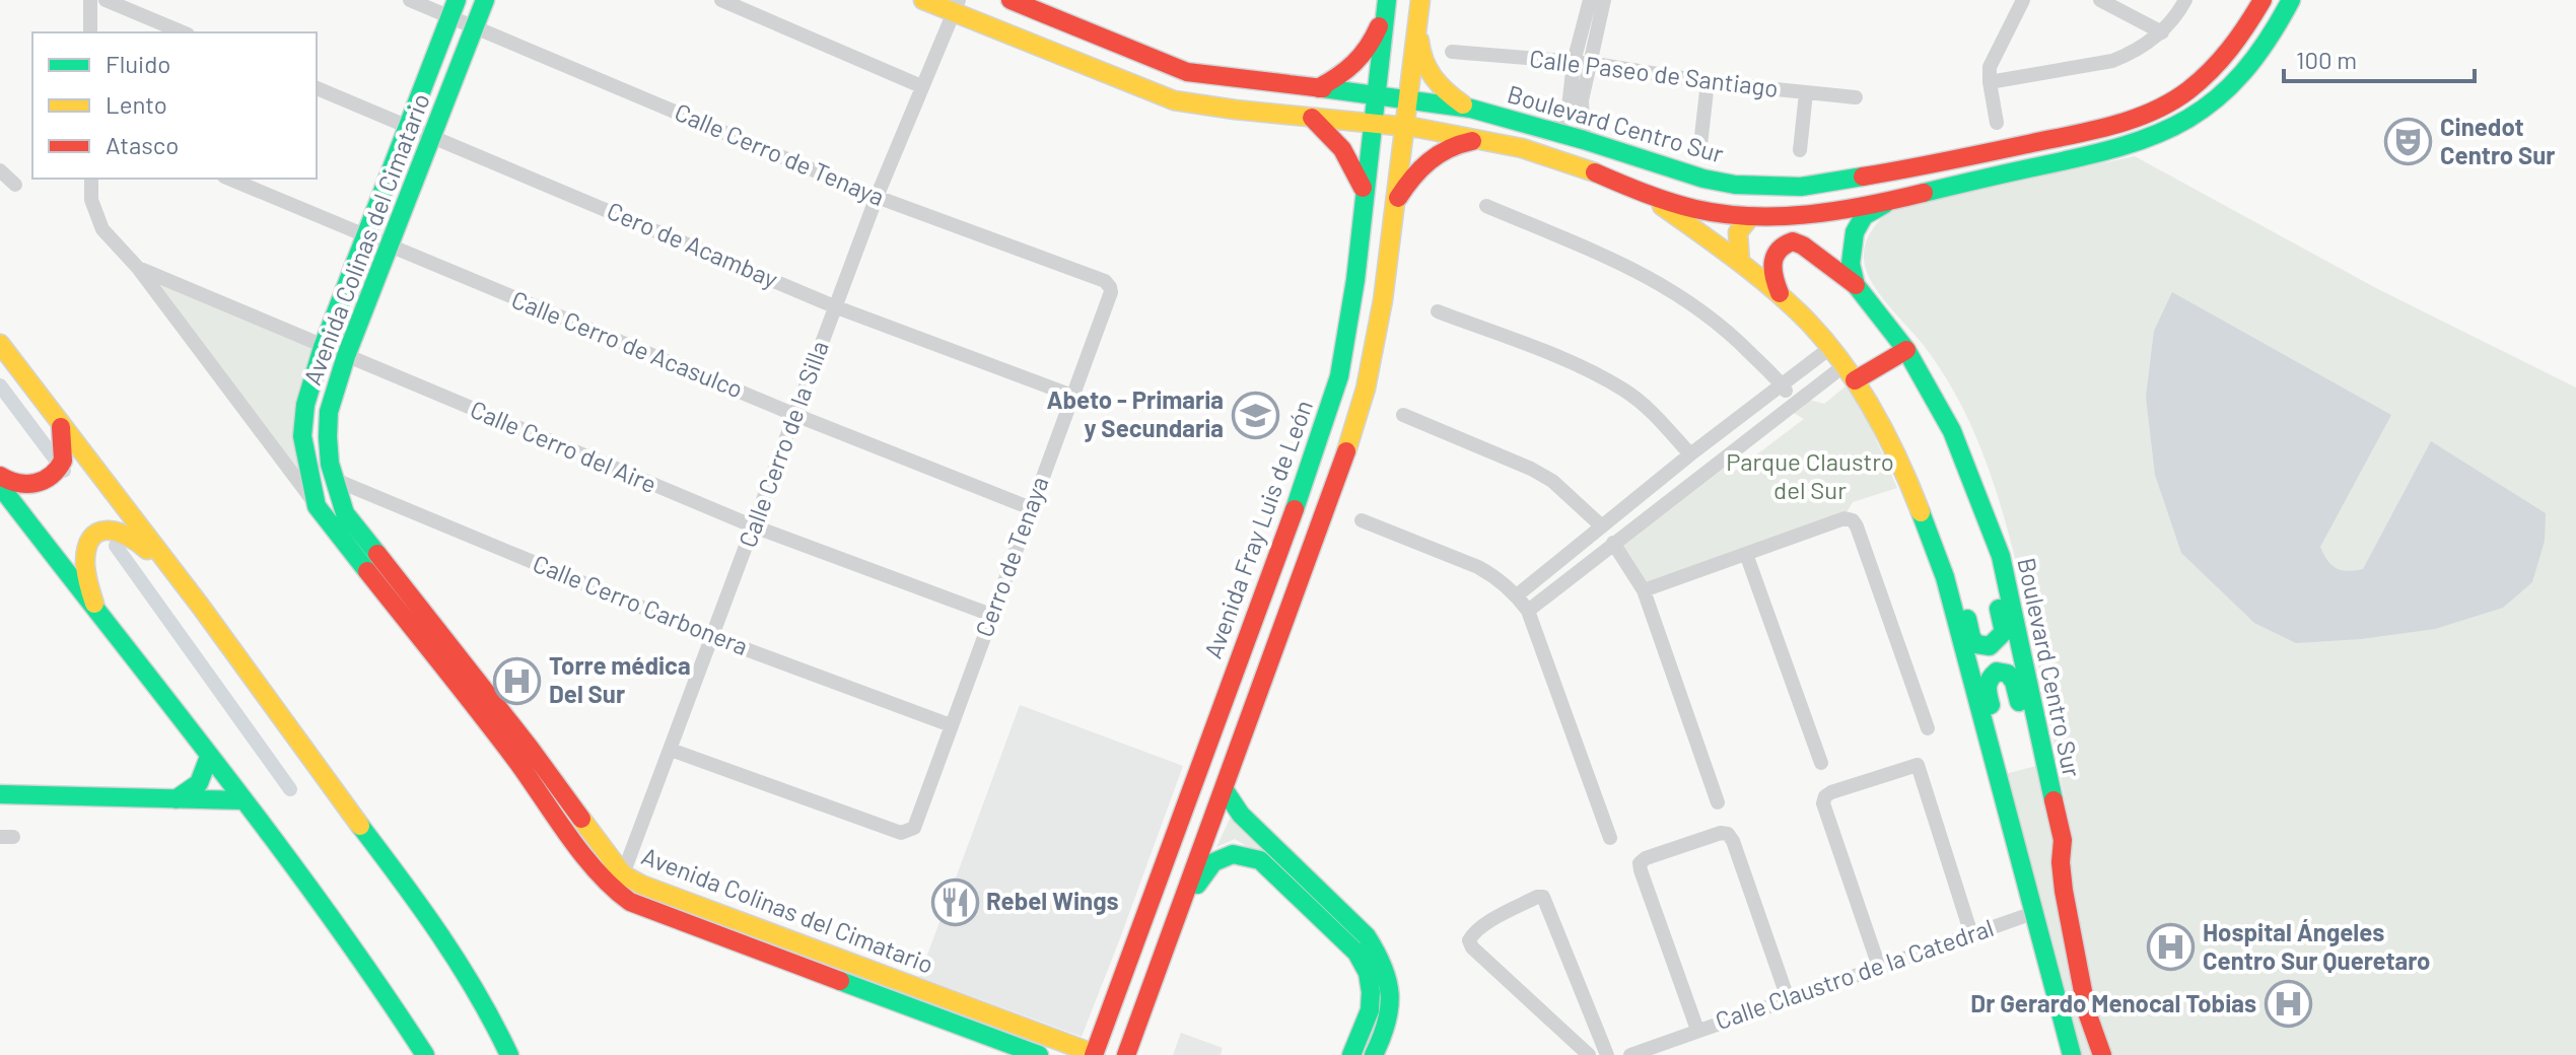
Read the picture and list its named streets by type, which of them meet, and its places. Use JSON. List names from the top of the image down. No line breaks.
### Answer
{"streets":{"street":["Calle Paseo de Santiago","Boulevard Centro Sur","Calle Cerro de Tenaya","Avenida Colinas del Cimatario","Cero de Acambay","Calle Cerro de Acasulco","Calle Cerro de la Silla","Calle Cerro del Aire","Avenida Fray Luis de León","Cerro de Tenaya","Calle Cerro Carbonera","Calle Claustro de la Catedral"]},"crossings":[["Boulevard Centro Sur","Calle Cerro de la Silla"],["Boulevard Centro Sur","Avenida Fray Luis de León"],["Calle Cerro de Tenaya","Avenida Colinas del Cimatario"],["Calle Cerro de Tenaya","Calle Cerro de la Silla"],["Calle Cerro de Tenaya","Cerro de Tenaya"],["Avenida Colinas del Cimatario","Cero de Acambay"],["Avenida Colinas del Cimatario","Calle Cerro de Acasulco"],["Avenida Colinas del Cimatario","Calle Cerro de la Silla"],["Avenida Colinas del Cimatario","Calle Cerro del Aire"],["Avenida Colinas del Cimatario","Avenida Fray Luis de León"],["Avenida Colinas del Cimatario","Calle Cerro Carbonera"],["Cero de Acambay","Calle Cerro de la Silla"],["Cero de Acambay","Cerro de Tenaya"],["Calle Cerro de Acasulco","Calle Cerro de la Silla"],["Calle Cerro de Acasulco","Cerro de Tenaya"],["Calle Cerro de la Silla","Calle Cerro del Aire"],["Calle Cerro de la Silla","Cerro de Tenaya"],["Calle Cerro de la Silla","Calle Cerro Carbonera"],["Calle Cerro del Aire","Cerro de Tenaya"],["Cerro de Tenaya","Calle Cerro Carbonera"]],"parks":["Parque Claustro del Sur"],"places":{"theatre":["Cinedot Centro Sur"],"school or university":["Abeto - Primaria y Secundaria"],"hospital":["Torre médica Del Sur","Hospital Ángeles Centro Sur Queretaro","Dr Gerardo Menocal Tobias"],"restaurant":["Rebel Wings"]},"legend":["Fluido","Lento","Atasco"],"scale_bar":"100 m"}
